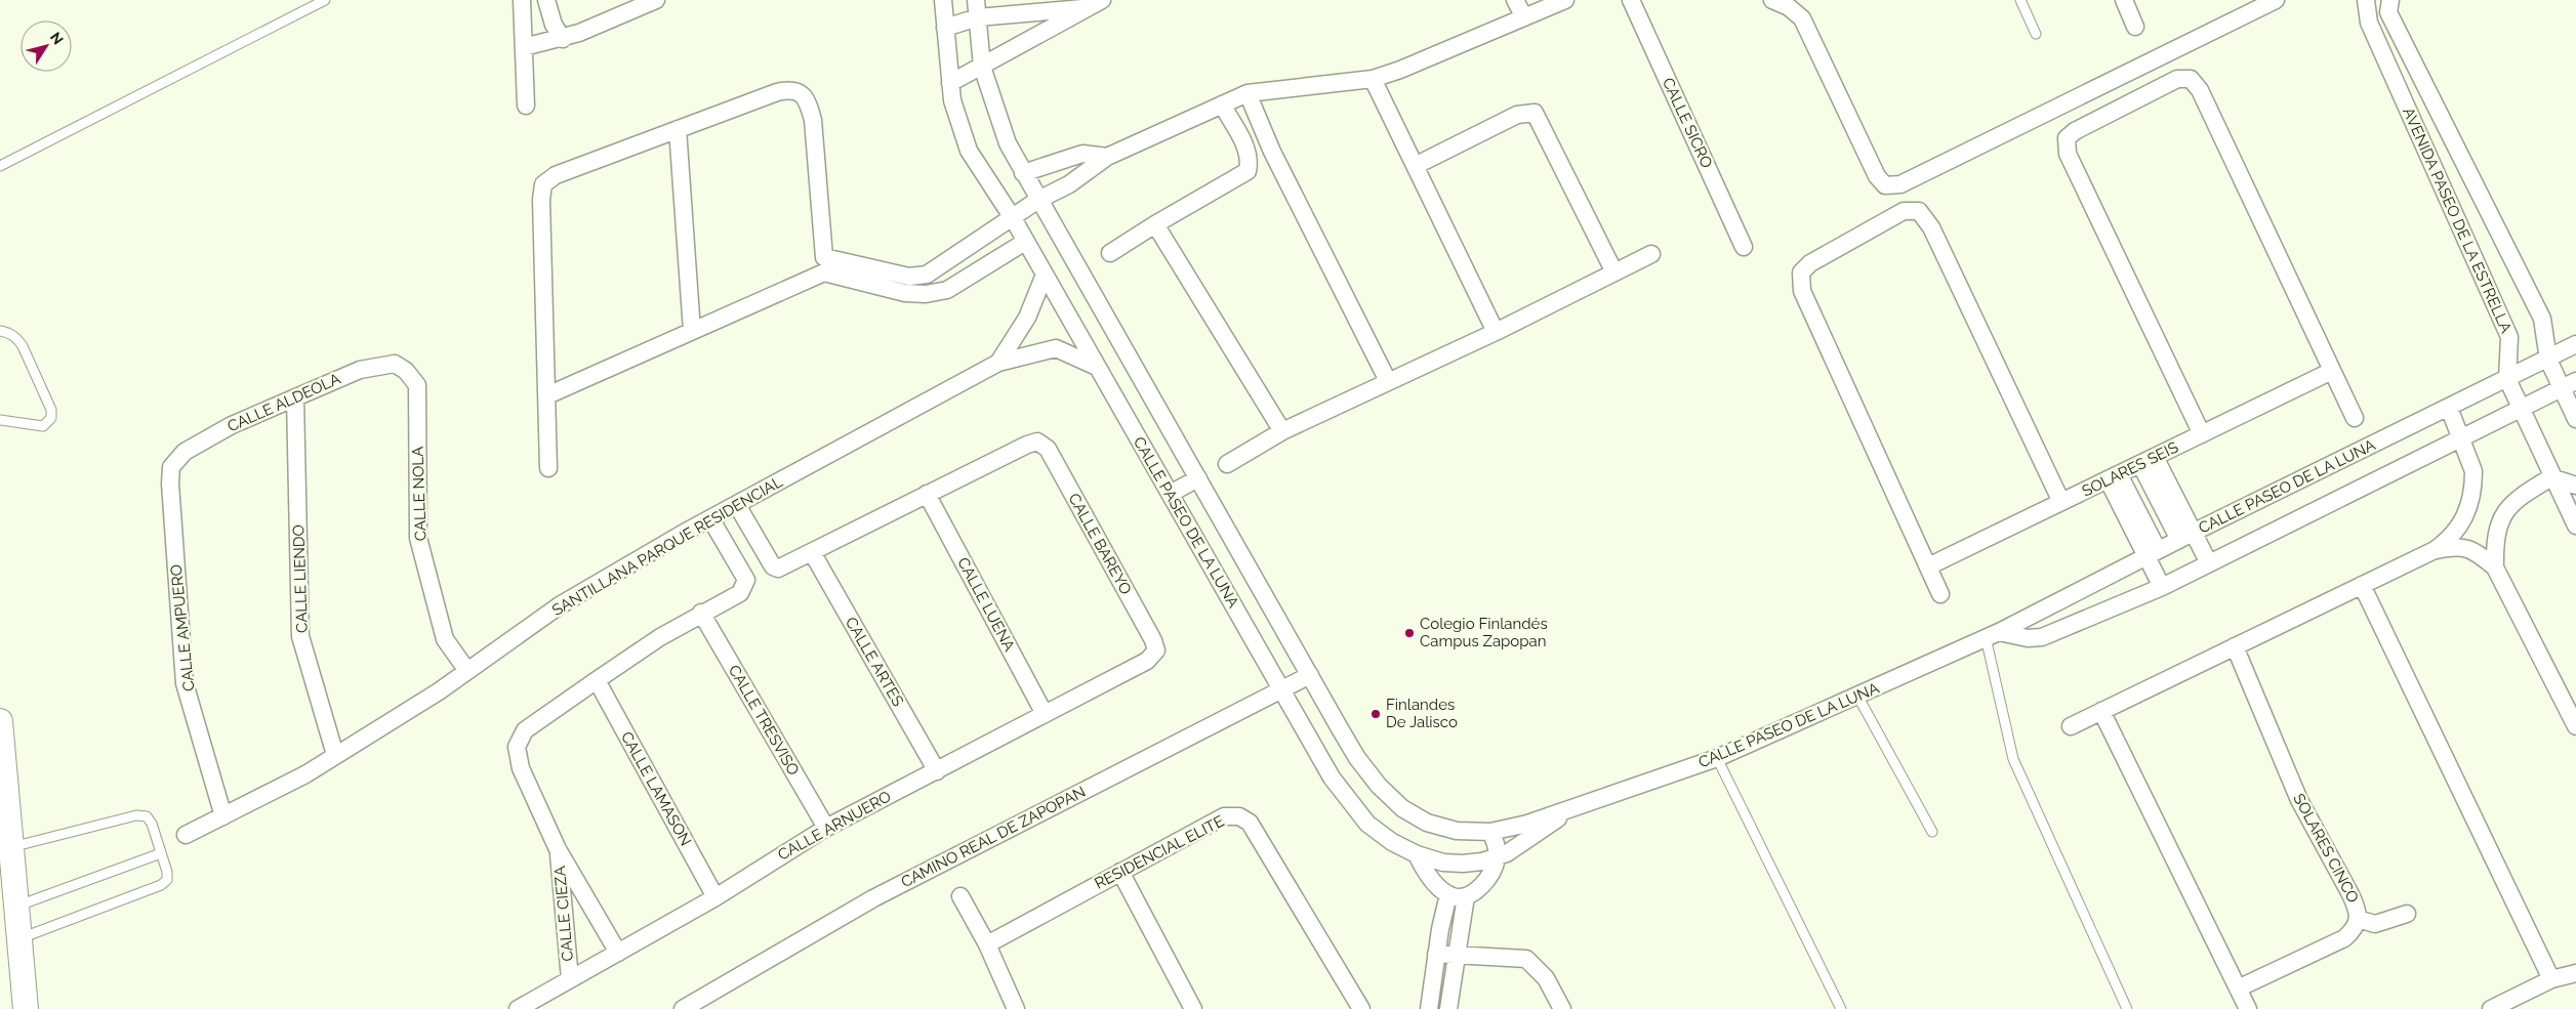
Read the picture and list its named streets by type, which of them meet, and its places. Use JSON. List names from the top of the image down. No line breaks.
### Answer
{"streets":{"street":["CALLE SICRO","AVENIDA PASEO DE LA ESTRELLA","CALLE ALDEOLA","SOLARES SEIS","CALLE PASEO DE LA LUNA","CALLE NOLA","CALLE BAREYO","SANTILLANA PARQUE RESIDENCIAL","CALLE LIENDO","CALLE LUENA","CALLE AMPUERO","CALLE ARTES","CALLE TRESVISO","CALLE LAMASON","CALLE ARNUERO","CAMINO REAL DE ZAPOPAN","SOLARES CINCO","RESIDENCIAL ELITE","CALLE CIEZA"]},"crossings":[["AVENIDA PASEO DE LA ESTRELLA","CALLE PASEO DE LA LUNA"],["CALLE ALDEOLA","CALLE NOLA"],["CALLE ALDEOLA","CALLE LIENDO"],["CALLE ALDEOLA","CALLE AMPUERO"],["CALLE PASEO DE LA LUNA","CAMINO REAL DE ZAPOPAN"],["CALLE NOLA","SANTILLANA PARQUE RESIDENCIAL"],["CALLE BAREYO","CALLE LUENA"],["CALLE BAREYO","CALLE ARNUERO"],["SANTILLANA PARQUE RESIDENCIAL","CALLE LIENDO"],["SANTILLANA PARQUE RESIDENCIAL","CALLE AMPUERO"],["SANTILLANA PARQUE RESIDENCIAL","CALLE CIEZA"],["CALLE LUENA","CALLE ARNUERO"],["CALLE ARTES","CALLE ARNUERO"],["CALLE TRESVISO","CALLE ARNUERO"],["CALLE TRESVISO","CALLE CIEZA"],["CALLE LAMASON","CALLE ARNUERO"],["CALLE LAMASON","CALLE CIEZA"],["CALLE ARNUERO","CALLE CIEZA"]],"places":["Colegio Finlandés Campus Zapopan","Finlandes De Jalisco"],"north":"top right"}
